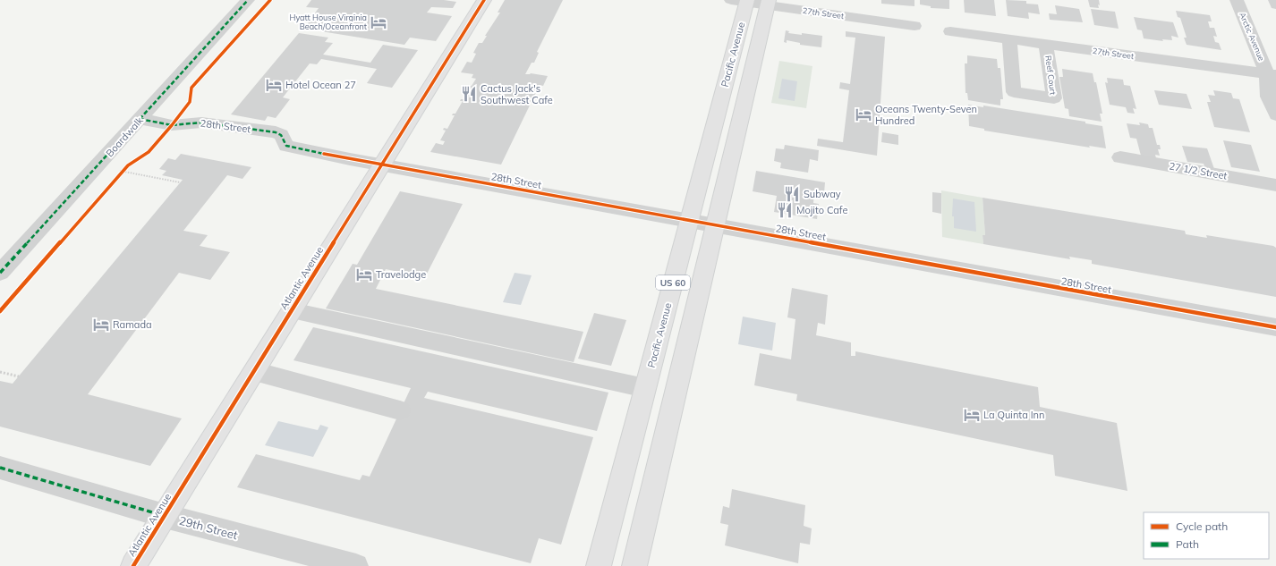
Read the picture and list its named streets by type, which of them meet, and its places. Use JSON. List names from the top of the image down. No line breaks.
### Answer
{"streets":{"main road":["Pacific Avenue","Atlantic Avenue","US 60"],"street":["27th Street","Arctic Avenue","Reef Court","28th Street","Boardwalk","27 1/2 Street","29th Street"]},"crossings":[["27th Street","Arctic Avenue"],["27th Street","Pacific Avenue"],["27th Street","Reef Court"],["27th Street","US 60"],["Pacific Avenue","28th Street"],["28th Street","Boardwalk"],["28th Street","Atlantic Avenue"],["28th Street","US 60"],["Atlantic Avenue","29th Street"]],"places":{"hotel":["Hyatt House Virginia Beach/Oceanfront","Hotel Ocean 27","Oceans Twenty-Seven Hundred","Travelodge","Ramada","La Quinta Inn"],"restaurant":["Cactus Jack's Southwest Cafe","Subway","Mojito Cafe"]},"legend":["Cycle path","Path"]}
